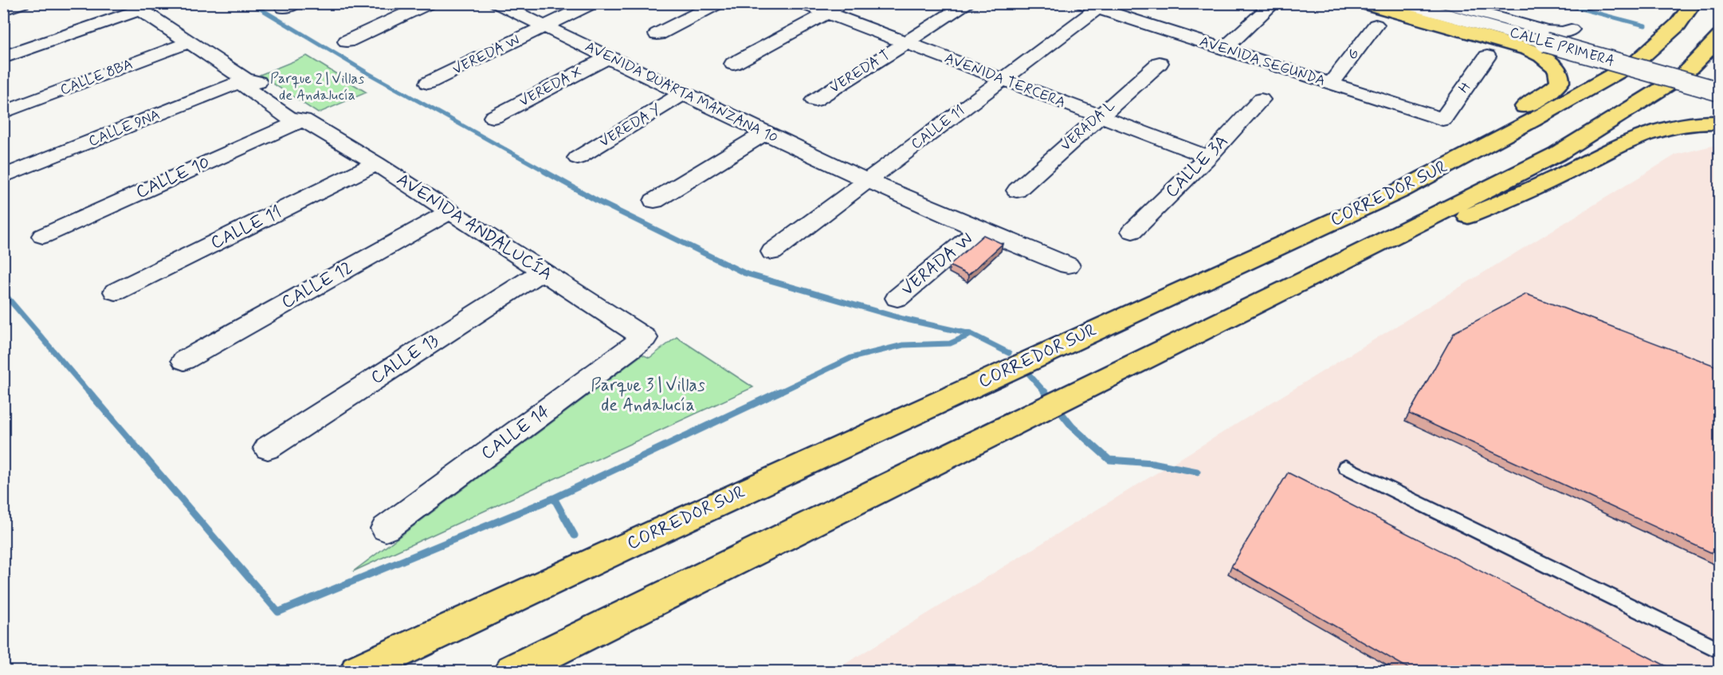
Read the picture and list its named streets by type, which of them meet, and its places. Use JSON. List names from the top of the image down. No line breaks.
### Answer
{"streets":{"highway":["CORREDOR SUR"],"street":["CALLE PRIMERA","G","VEREDA W","AVENIDA SEGUNDA","VEREDA T","CALLE 8BA","AVENIDA TERCERA","VEREDA X","H","AVENIDA QUARTA MANZANA 10","VEREDA Y","VERADA L","CALLE 11","CALLE 9NA","CALLE 3A","CALLE 10","AVENIDA ANDALUCÍA","VERADA W","CALLE 12","CALLE 13","CALLE 14"]},"crossings":[["G","AVENIDA SEGUNDA"],["VEREDA W","AVENIDA QUARTA MANZANA 10"],["AVENIDA SEGUNDA","H"],["AVENIDA SEGUNDA","CALLE 11"],["VEREDA T","AVENIDA TERCERA"],["CALLE 8BA","AVENIDA ANDALUCÍA"],["AVENIDA TERCERA","VERADA L"],["AVENIDA TERCERA","CALLE 11"],["AVENIDA TERCERA","CALLE 3A"],["VEREDA X","AVENIDA QUARTA MANZANA 10"],["AVENIDA QUARTA MANZANA 10","VEREDA Y"],["AVENIDA QUARTA MANZANA 10","CALLE 11"],["AVENIDA QUARTA MANZANA 10","VERADA W"],["CALLE 11","AVENIDA ANDALUCÍA"],["CALLE 9NA","AVENIDA ANDALUCÍA"],["CALLE 10","AVENIDA ANDALUCÍA"],["AVENIDA ANDALUCÍA","CALLE 12"],["AVENIDA ANDALUCÍA","CALLE 13"],["AVENIDA ANDALUCÍA","CALLE 14"]],"parks":["Parque 2 | Villas de Andalucía","Parque 3 | Villas de Andalucía"]}
